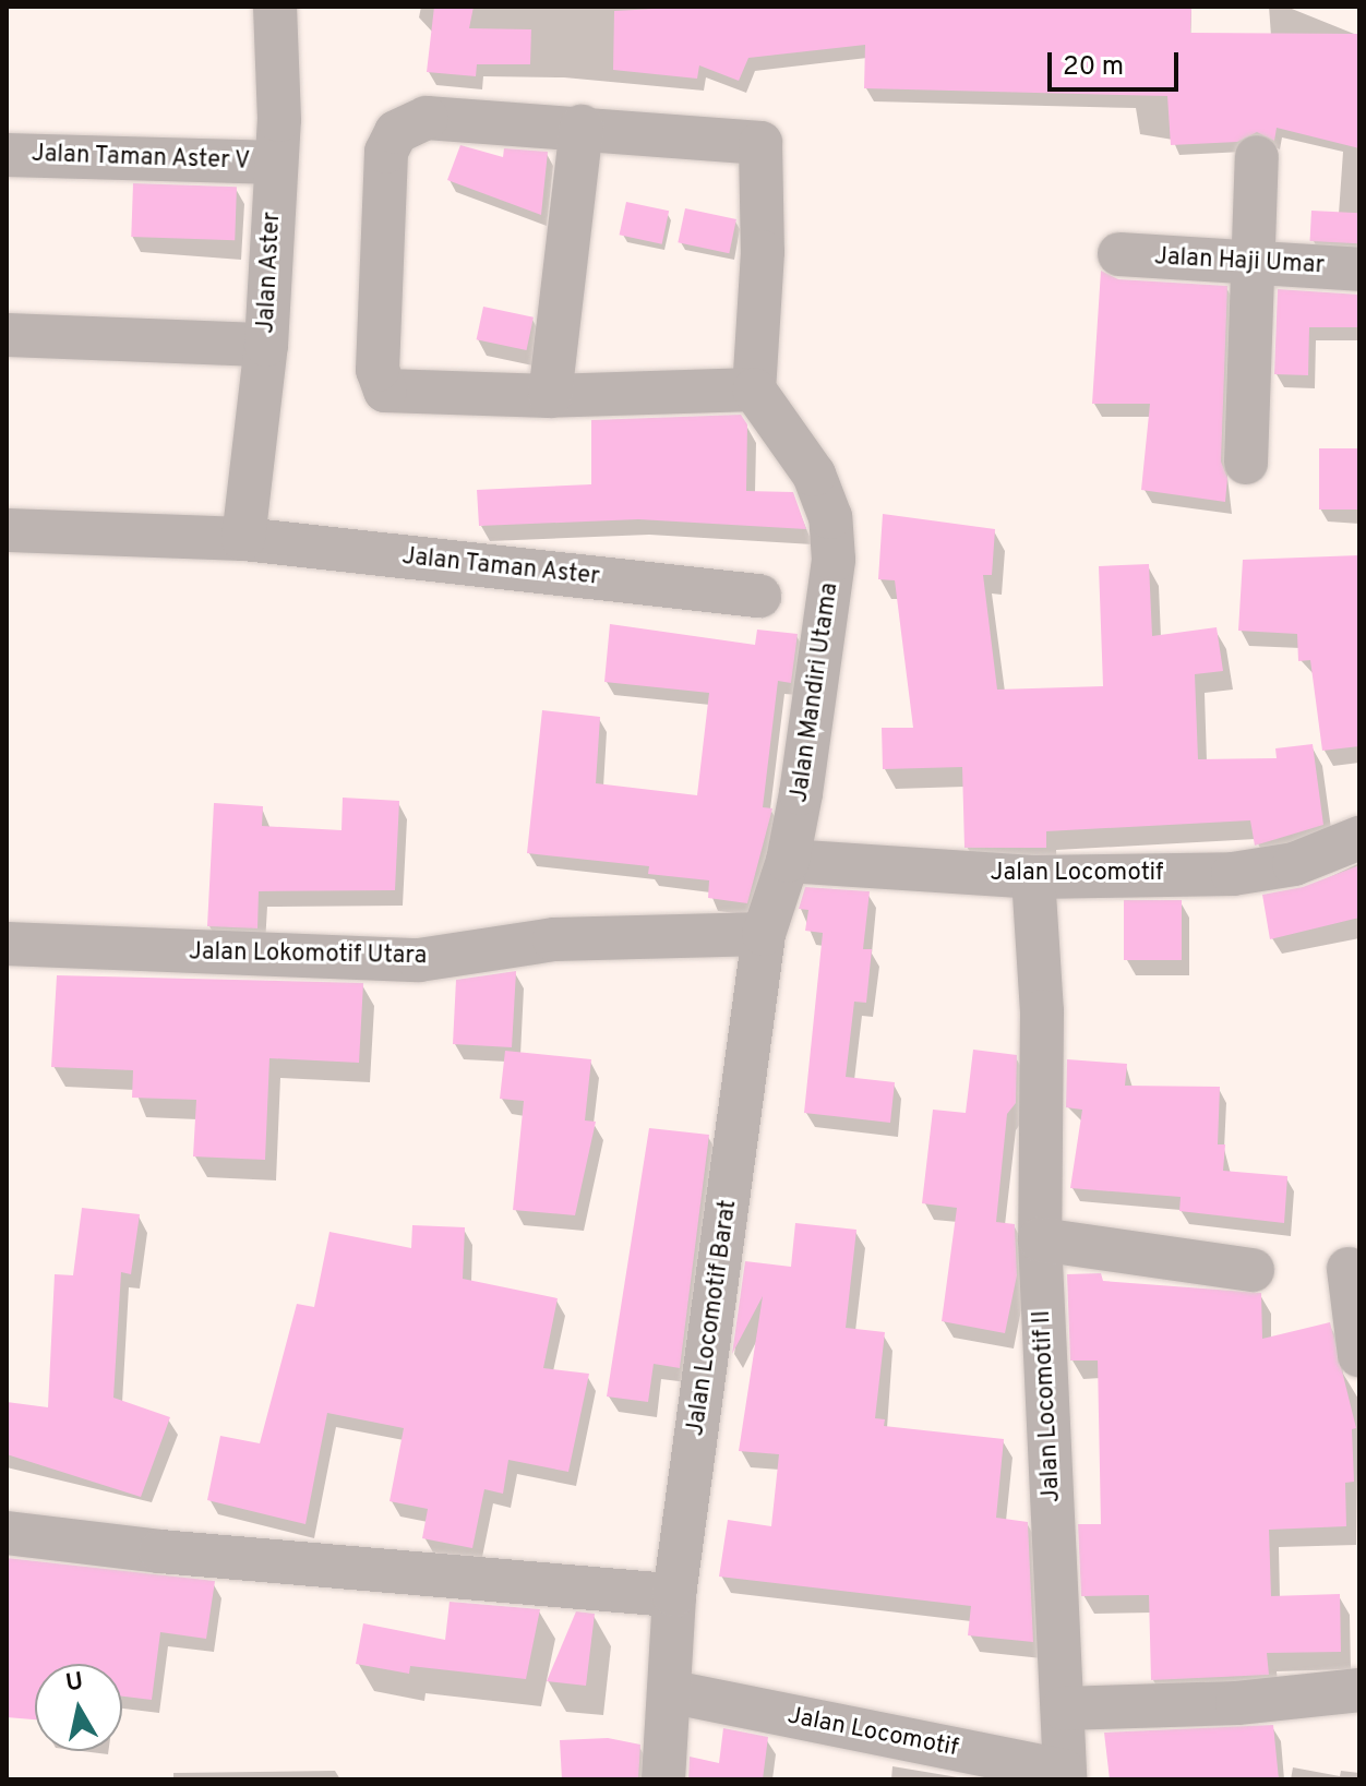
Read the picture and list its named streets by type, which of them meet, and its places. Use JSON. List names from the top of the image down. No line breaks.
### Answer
{"streets":{"street":["Jalan Taman Aster V","Jalan Haji Umar","Jalan Aster","Jalan Taman Aster","Jalan Mandiri Utama","Jalan Locomotif","Jalan Lokomotif Utara","Jalan Locomotif Barat","Jalan Locomotif II"]},"crossings":[["Jalan Taman Aster V","Jalan Aster"],["Jalan Aster","Jalan Taman Aster"],["Jalan Mandiri Utama","Jalan Locomotif"],["Jalan Mandiri Utama","Jalan Locomotif Barat"],["Jalan Locomotif","Jalan Locomotif Barat"],["Jalan Locomotif","Jalan Locomotif II"],["Jalan Lokomotif Utara","Jalan Locomotif Barat"]],"scale_bar":"20 m","north":"top"}
